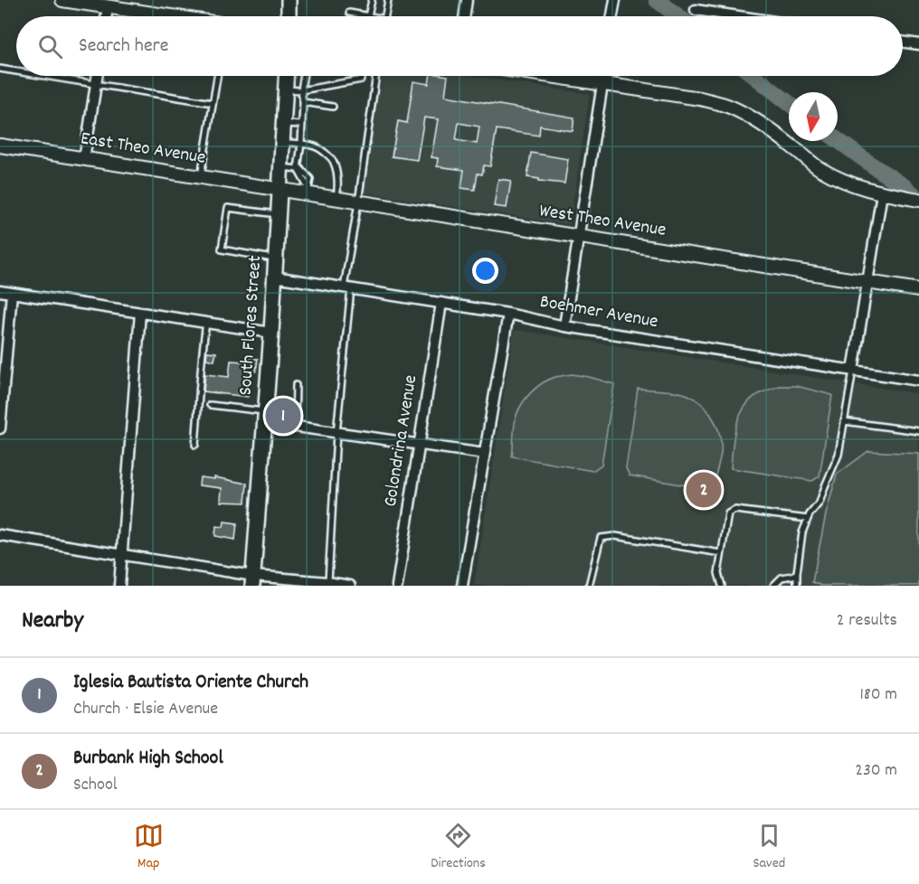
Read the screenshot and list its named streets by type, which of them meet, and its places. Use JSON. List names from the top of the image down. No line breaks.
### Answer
{"streets":{"main road":["South Flores Street"],"street":["East Theo Avenue","West Theo Avenue","Boehmer Avenue","Golondrina Avenue"]},"crossings":[["East Theo Avenue","West Theo Avenue"],["East Theo Avenue","South Flores Street"],["West Theo Avenue","South Flores Street"],["Boehmer Avenue","South Flores Street"],["Boehmer Avenue","Golondrina Avenue"]],"north":"bottom","page":{"search":"Search here","pins":["1","2"],"heading":["Nearby","2 results"],"list":[{"mark":"1","name":"Iglesia Bautista Oriente Church","note":"Church · Elsie Avenue","value":"180 m"},{"mark":"2","name":"Burbank High School","note":"School","value":"230 m"}],"nav":["Map","Directions","Saved"]}}
